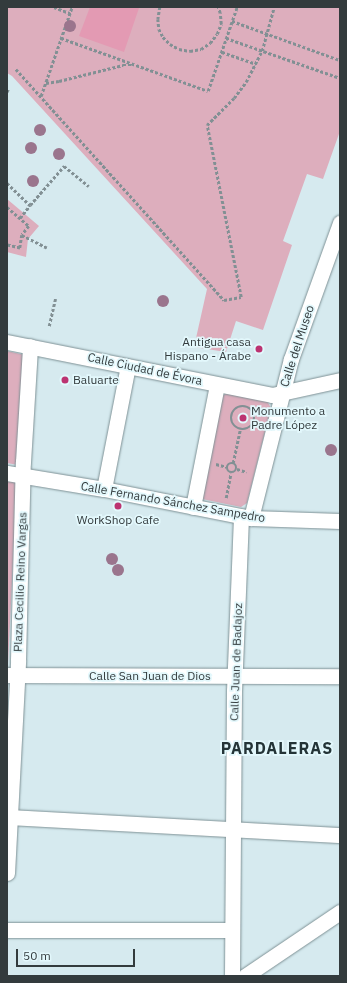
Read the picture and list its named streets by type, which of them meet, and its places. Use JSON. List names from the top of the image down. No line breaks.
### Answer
{"streets":{"street":["Calle del Museo","Calle Ciudad de Évora","Calle Fernando Sánchez Sampedro","Plaza Cecilio Reino Vargas","Calle Juan de Badajoz","Calle San Juan de Dios"]},"crossings":[["Calle del Museo","Calle Ciudad de Évora"],["Calle del Museo","Calle Fernando Sánchez Sampedro"],["Calle del Museo","Calle Juan de Badajoz"],["Calle Ciudad de Évora","Plaza Cecilio Reino Vargas"],["Calle Fernando Sánchez Sampedro","Plaza Cecilio Reino Vargas"],["Calle Fernando Sánchez Sampedro","Calle Juan de Badajoz"],["Plaza Cecilio Reino Vargas","Calle San Juan de Dios"],["Calle Juan de Badajoz","Calle San Juan de Dios"]],"districts":["PARDALERAS"],"places":["Antigua casa Hispano - Árabe","Baluarte","Monumento a Padre López","WorkShop Cafe"],"scale_bar":"50 m"}
